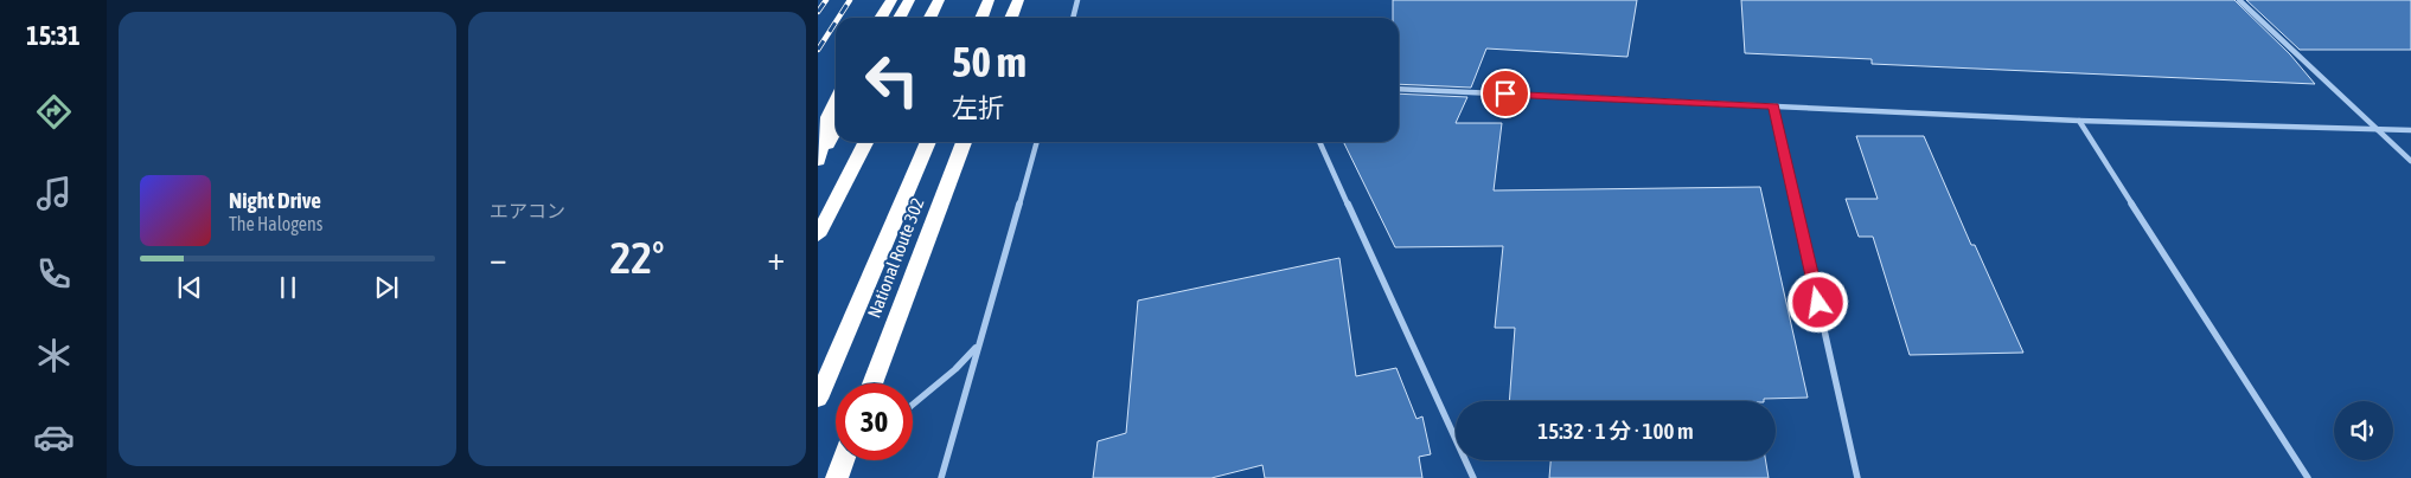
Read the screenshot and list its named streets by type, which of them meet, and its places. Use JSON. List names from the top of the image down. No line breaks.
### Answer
{"streets":{"highway":["National Route 302"]},"page":{"tabs":"15:31","tile":"エアコン","turn":["50 m","左折"],"song":["Night Drive","The Halogens"],"heat":["−","22°","+"],"limit":"30","trip":"15:32 · 1 分 · 100 m"}}
